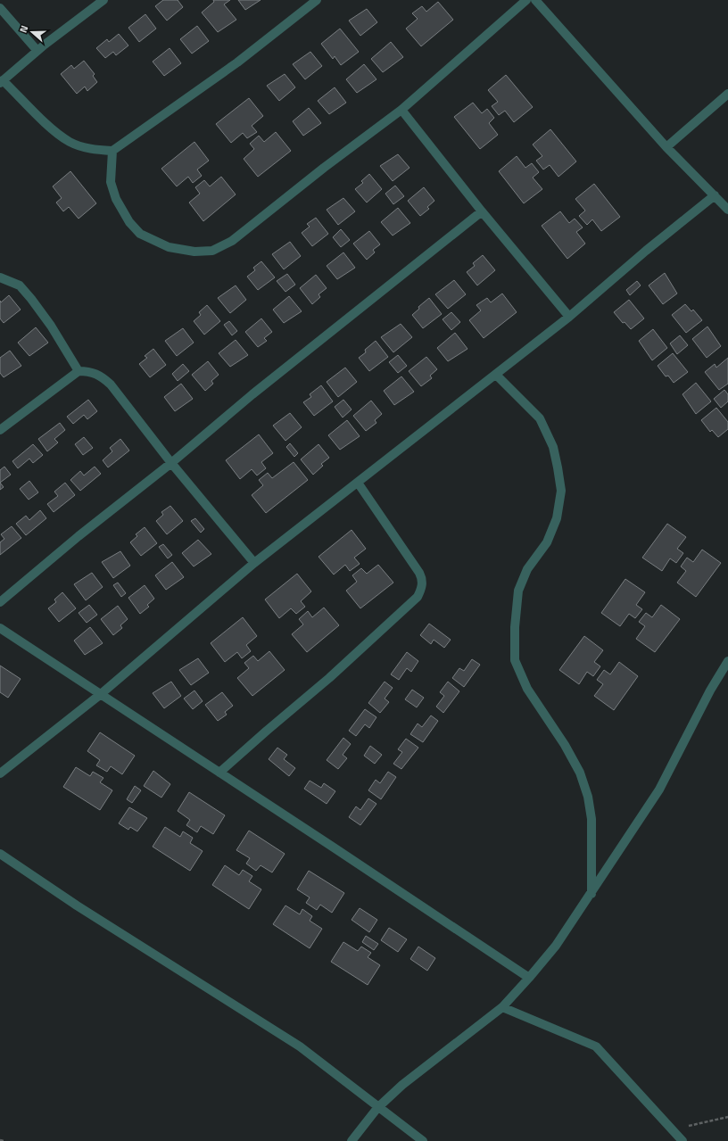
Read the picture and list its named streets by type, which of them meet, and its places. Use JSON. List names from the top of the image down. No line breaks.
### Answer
{"north":"left"}
